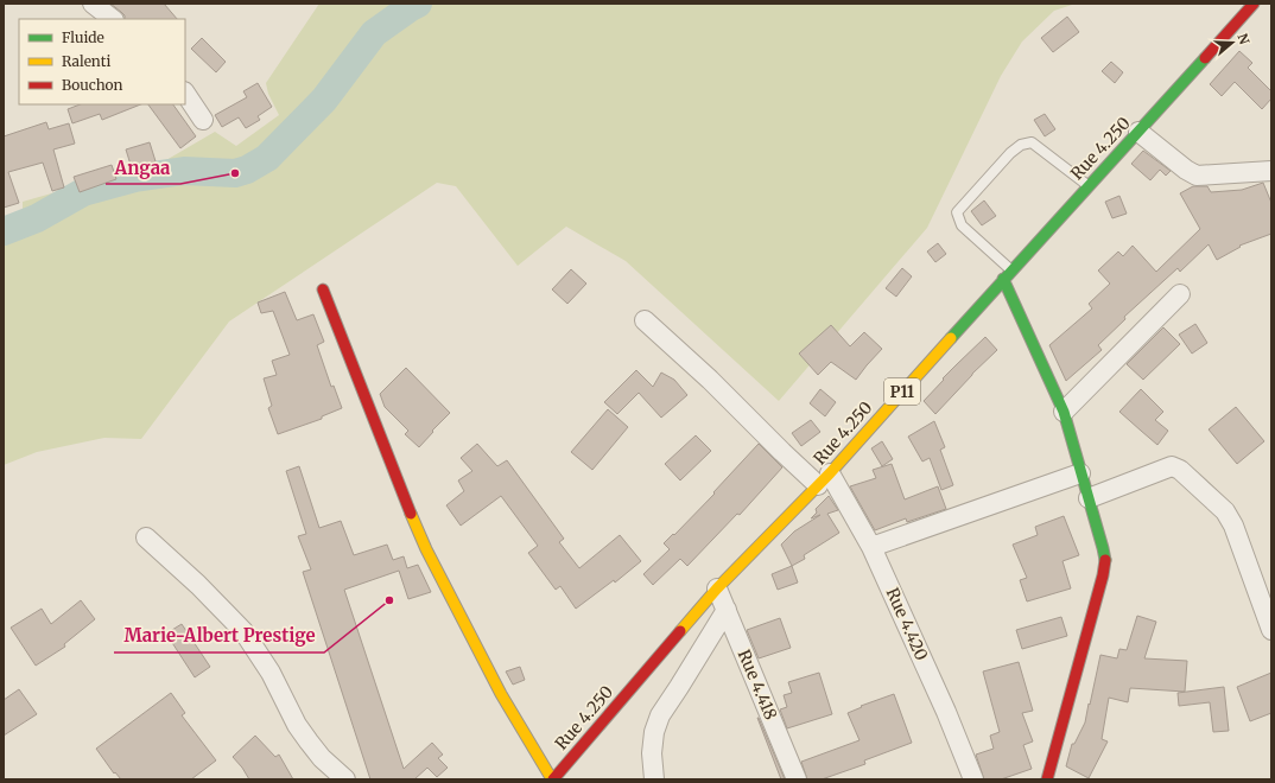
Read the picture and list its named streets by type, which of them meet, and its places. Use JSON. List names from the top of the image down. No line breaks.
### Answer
{"streets":{"street":["Rue 4.250","P11","Rue 4.420","Rue 4.418"]},"crossings":[["Rue 4.250","Rue 4.420"],["Rue 4.250","Rue 4.418"]],"places":["Angaa","Marie-Albert Prestige"],"legend":["Fluide","Ralenti","Bouchon"],"north":"right"}
